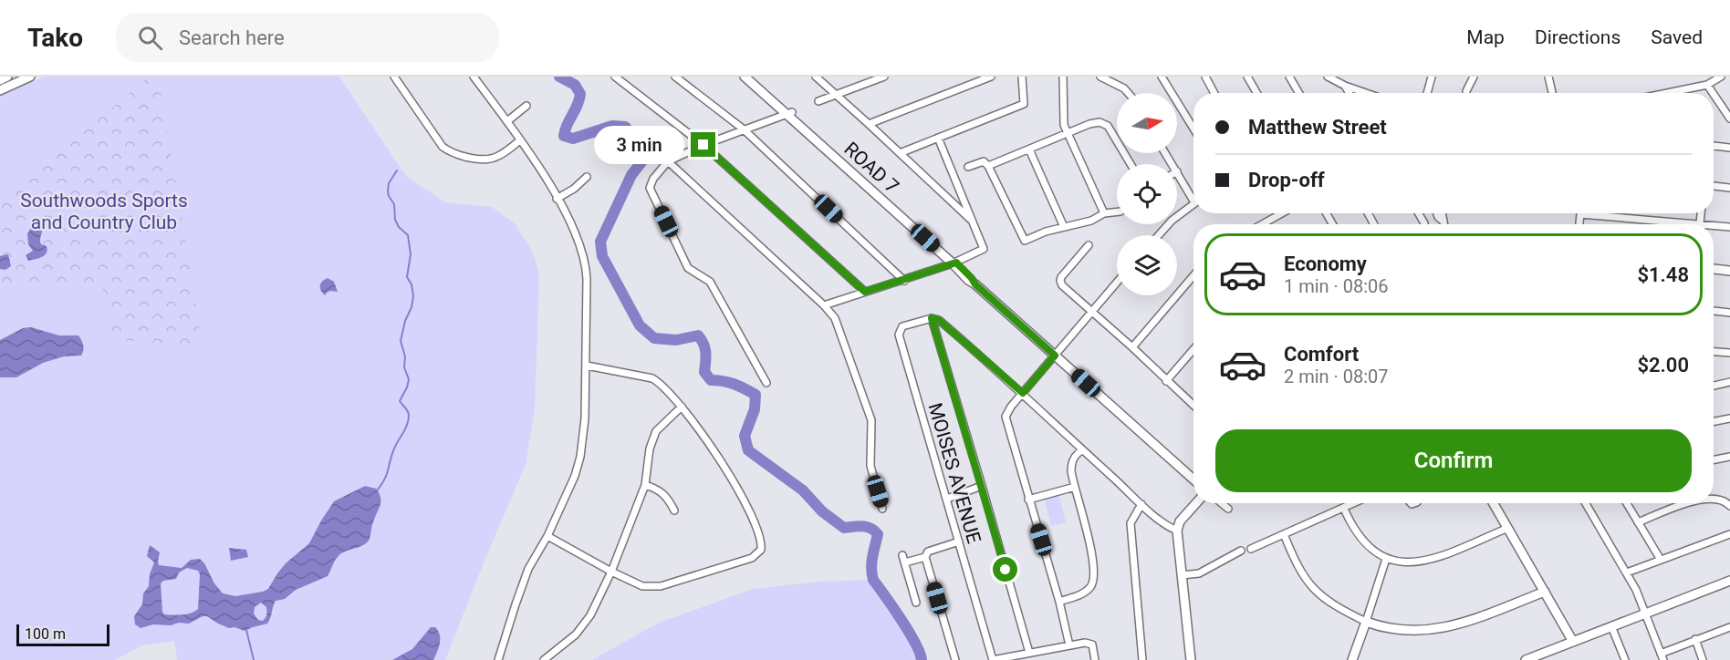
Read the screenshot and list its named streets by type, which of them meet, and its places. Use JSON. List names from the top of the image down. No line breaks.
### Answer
{"streets":{"street":["ROAD 7","MOISES AVENUE"]},"parks":["Southwoods Sports and Country Club"],"scale_bar":"100 m","north":"right","page":{"header":"Tako","search":"Search here","nav":["Map","Directions","Saved"],"banner":["Matthew Street","Drop-off"],"bubble":"3 min","list":[{"name":"Economy","note":"1 min · 08:06","value":"$1.48"},{"name":"Comfort","note":"2 min · 08:07","value":"$2.00"}],"buttons":"Confirm","scale":"100 m"}}
